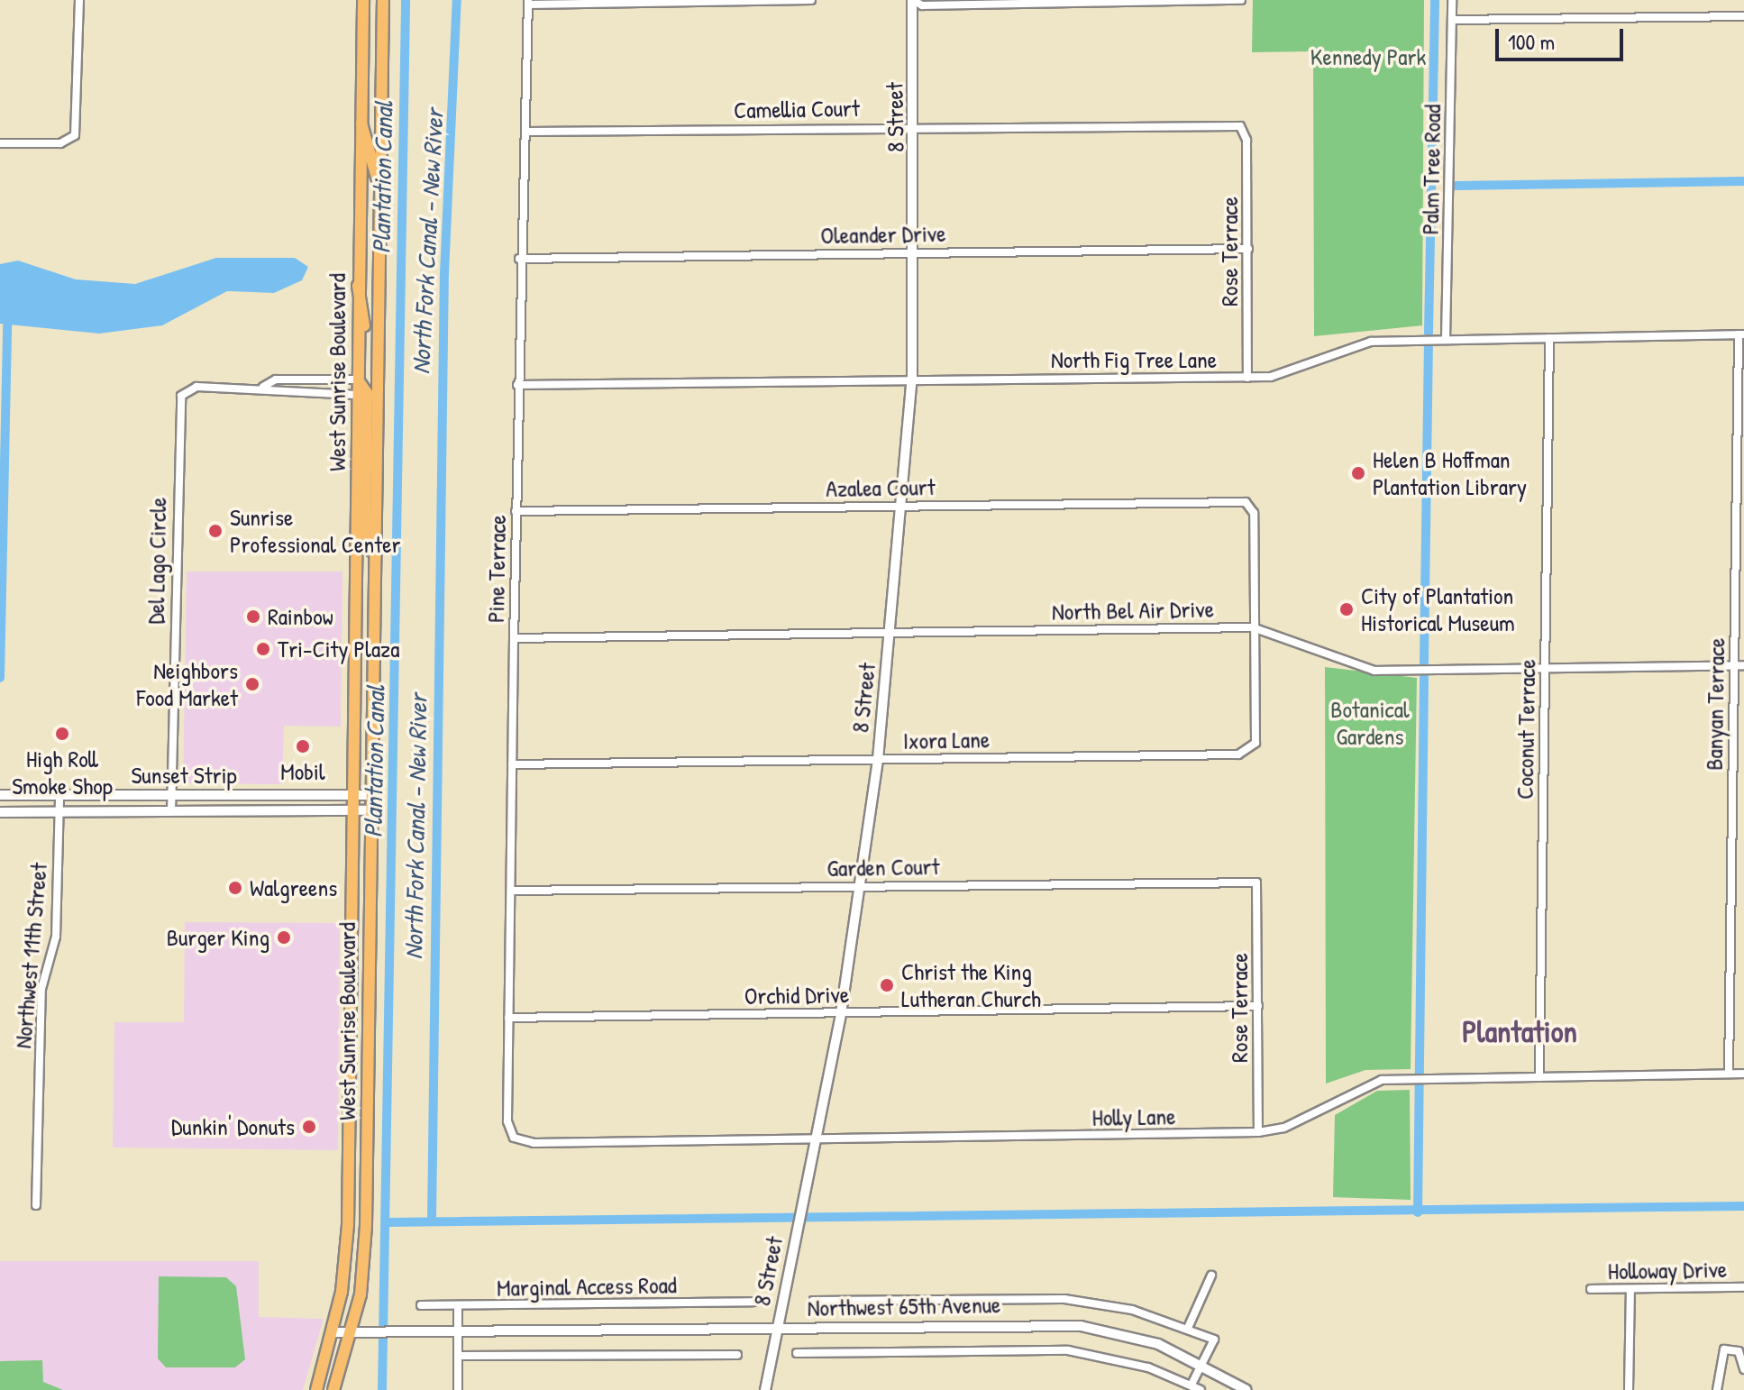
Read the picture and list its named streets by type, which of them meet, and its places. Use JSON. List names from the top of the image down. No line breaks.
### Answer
{"streets":{"highway":["West Sunrise Boulevard"],"street":["Camellia Court","8 Street","Palm Tree Road","Oleander Drive","Rose Terrace","North Fig Tree Lane","Azalea Court","Del Lago Circle","Pine Terrace","North Bel Air Drive","Banyan Terrace","Coconut Terrace","Ixora Lane","Sunset Strip","Garden Court","Northwest 11th Street","Orchid Drive","Holly Lane","Holloway Drive","Marginal Access Road","Northwest 65th Avenue"]},"crossings":[["Camellia Court","8 Street"],["Camellia Court","Rose Terrace"],["Camellia Court","Pine Terrace"],["8 Street","Oleander Drive"],["8 Street","North Fig Tree Lane"],["8 Street","Azalea Court"],["8 Street","North Bel Air Drive"],["8 Street","Ixora Lane"],["8 Street","Garden Court"],["8 Street","Orchid Drive"],["8 Street","Holly Lane"],["8 Street","Northwest 65th Avenue"],["Palm Tree Road","North Fig Tree Lane"],["Oleander Drive","Rose Terrace"],["Oleander Drive","Pine Terrace"],["Rose Terrace","North Fig Tree Lane"],["Rose Terrace","Garden Court"],["Rose Terrace","Orchid Drive"],["Rose Terrace","Holly Lane"],["North Fig Tree Lane","Pine Terrace"],["North Fig Tree Lane","Banyan Terrace"],["North Fig Tree Lane","Coconut Terrace"],["West Sunrise Boulevard","Del Lago Circle"],["West Sunrise Boulevard","Sunset Strip"],["West Sunrise Boulevard","Northwest 65th Avenue"],["Azalea Court","Pine Terrace"],["Azalea Court","North Bel Air Drive"],["Azalea Court","Ixora Lane"],["Del Lago Circle","Sunset Strip"],["Pine Terrace","North Bel Air Drive"],["Pine Terrace","Ixora Lane"],["Pine Terrace","Garden Court"],["Pine Terrace","Orchid Drive"],["Pine Terrace","Holly Lane"],["North Bel Air Drive","Banyan Terrace"],["North Bel Air Drive","Coconut Terrace"],["North Bel Air Drive","Ixora Lane"],["Banyan Terrace","Holly Lane"],["Coconut Terrace","Holly Lane"],["Sunset Strip","Northwest 11th Street"]],"districts":["Plantation"],"water":["Plantation Canal","North Fork Canal - New River"],"parks":["Kennedy Park","Botanical Gardens"],"places":["Helen B Hoffman Plantation Library","Sunrise Professional Center","City of Plantation Historical Museum","Rainbow","Tri-City Plaza","Neighbors Food Market","High Roll Smoke Shop","Mobil","Walgreens","Burger King","Christ the King Lutheran Church","Dunkin' Donuts"],"scale_bar":"100 m"}
